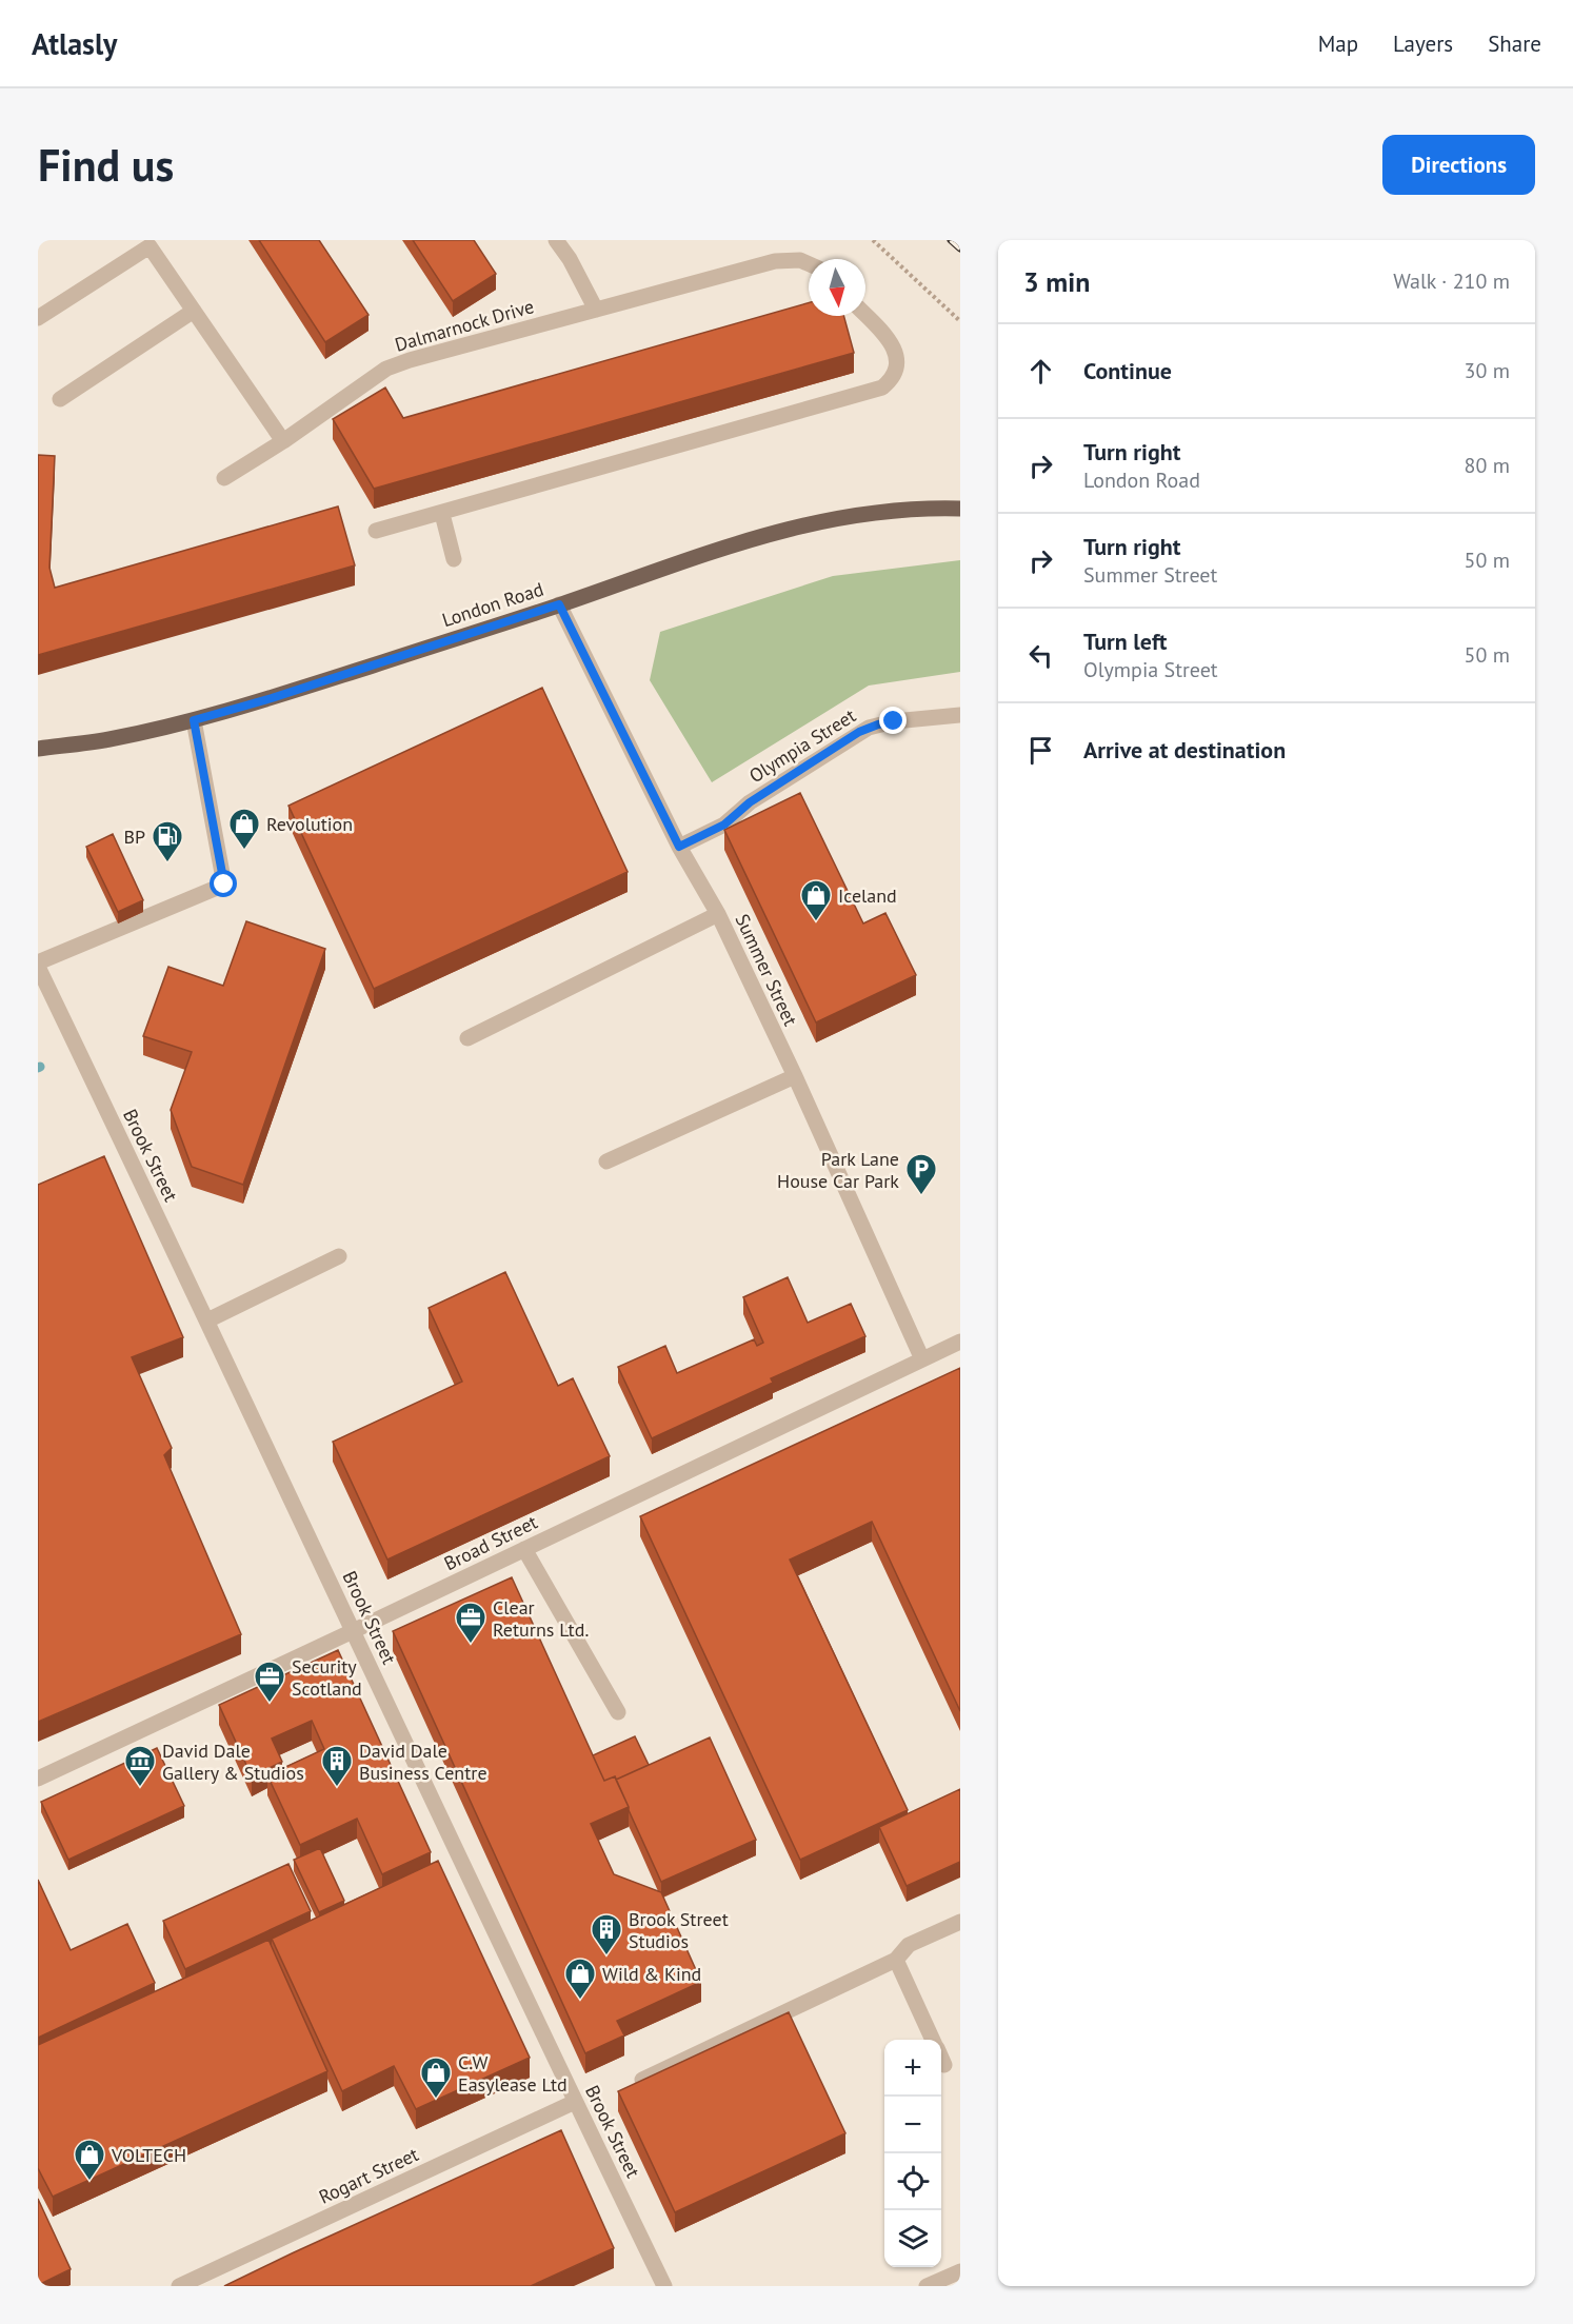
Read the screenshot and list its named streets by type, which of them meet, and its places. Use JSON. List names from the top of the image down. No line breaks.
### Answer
{"streets":{"main road":["London Road"],"street":["Dalmarnock Drive","Olympia Street","Summer Street","Brook Street","Broad Street","Rogart Street"]},"crossings":[["London Road","Summer Street"],["Olympia Street","Summer Street"],["Summer Street","Broad Street"],["Brook Street","Broad Street"],["Brook Street","Rogart Street"]],"places":{"shop":["Revolution","Iceland","Wild & Kind","C.W Easylease Ltd","VOLTECH"],"fuel station":["BP"],"parking":["Park Lane House Car Park"],"office":["Clear Returns Ltd.","Security Scotland"],"museum":["David Dale Gallery & Studios"],"building":["David Dale Business Centre","Brook Street Studios"]},"north":"bottom","page":{"header":"Atlasly","nav":["Map","Layers","Share"],"buttons":"Directions","title":"Find us","heading":["3 min","Walk · 210 m"],"list":[["Continue","30 m"],["Turn right","London Road","80 m"],["Turn right","Summer Street","50 m"],["Turn left","Olympia Street","50 m"],"Arrive at destination"],"map_buttons":["+","−"]}}
